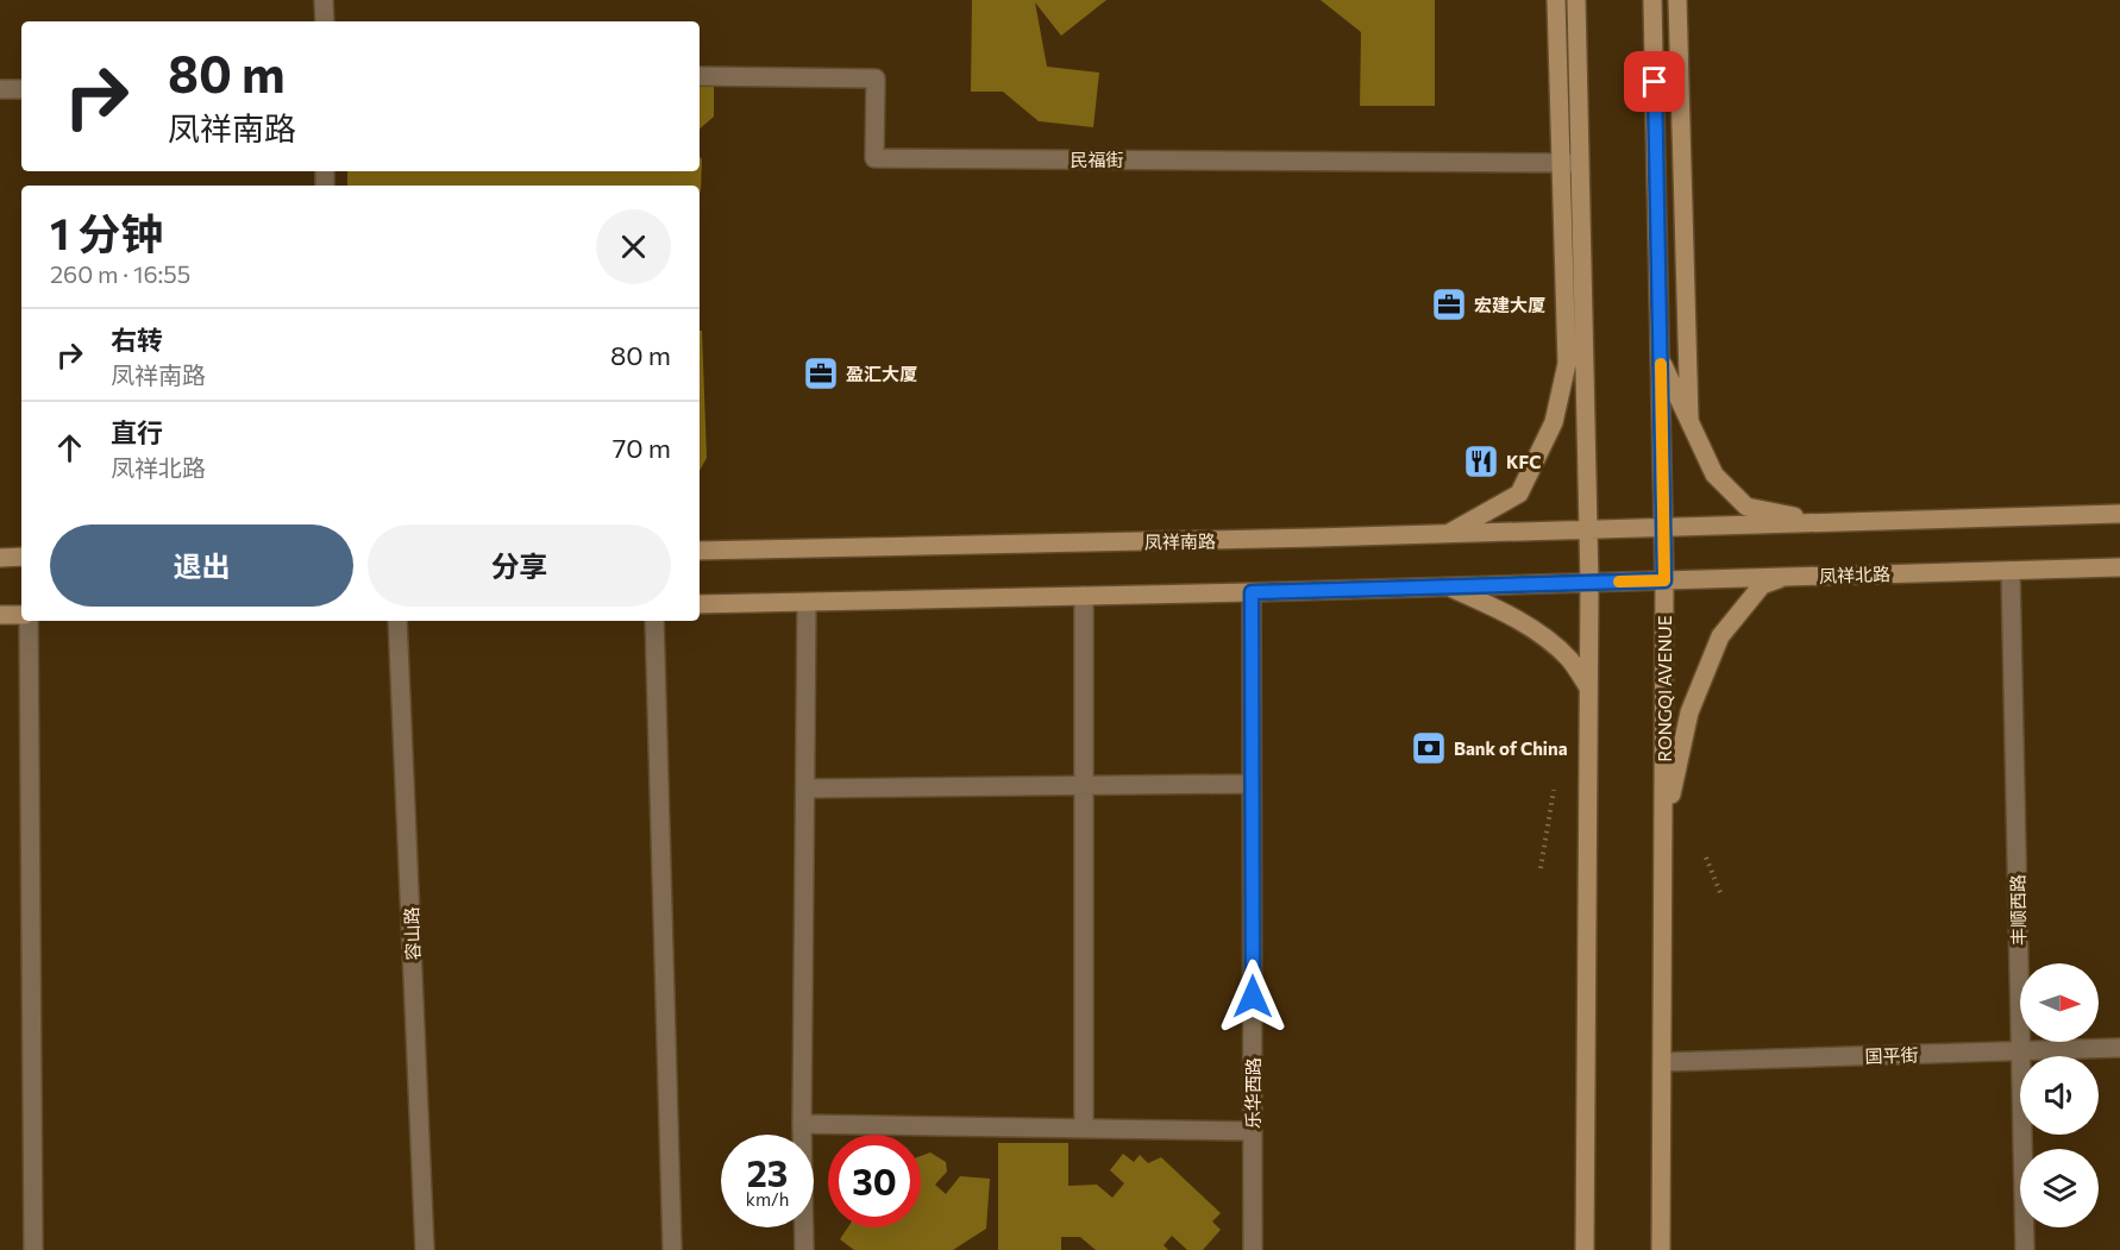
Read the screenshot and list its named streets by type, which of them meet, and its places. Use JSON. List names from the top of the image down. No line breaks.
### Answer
{"streets":{"street":["民福街","凤祥南路","凤祥北路","RONGQI AVENUE","丰顺西路","容山路","国平街","乐华西路"]},"crossings":[["凤祥南路","RONGQI AVENUE"],["凤祥北路","RONGQI AVENUE"],["凤祥北路","丰顺西路"],["RONGQI AVENUE","国平街"],["丰顺西路","国平街"]],"places":{"office":["宏建大厦","盈汇大厦"],"restaurant":["KFC"],"bank":["Bank of China"]},"north":"right","page":{"turn":["80 m","凤祥南路"],"heading":["1 分钟","260 m · 16:55"],"list":[{"name":"右转","note":"凤祥南路","value":"80 m"},{"name":"直行","note":"凤祥北路","value":"70 m"}],"buttons":["退出","分享"],"speed":"23 km/h","limit":"30"}}
